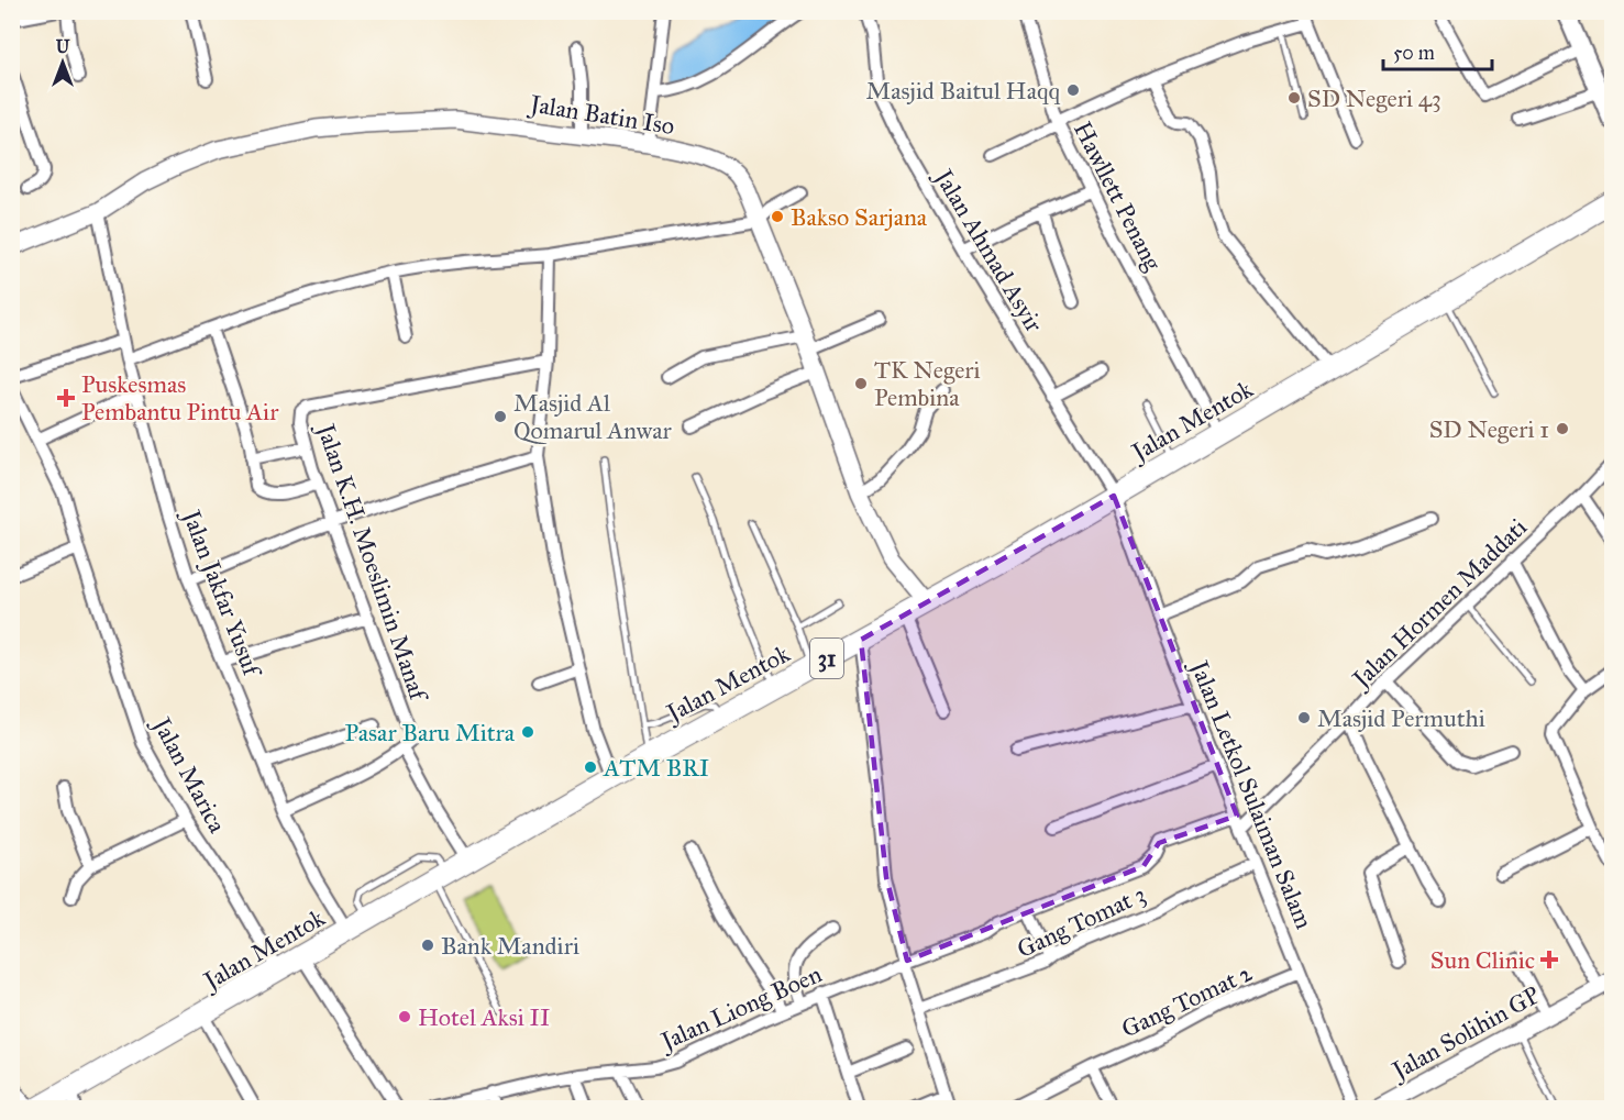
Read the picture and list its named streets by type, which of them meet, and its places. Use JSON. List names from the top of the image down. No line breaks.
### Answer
{"streets":{"highway":["Jalan Mentok","31"],"street":["Jalan Batin Iso","Hawllett Penang","Jalan Ahmad Asyir","Jalan K.H. Moeslimin Manaf","Jalan Jakfar Yusuf","Jalan Hormen Maddati","Jalan Marica","Jalan Letkol Sulaiman Salam","Gang Tomat 3","Gang Tomat 2","Jalan Liong Boen","Jalan Solihin GP"]},"crossings":[["Jalan Batin Iso","Jalan Mentok"],["Jalan Batin Iso","Jalan Jakfar Yusuf"],["Hawllett Penang","Jalan Mentok"],["Jalan Ahmad Asyir","Jalan Mentok"],["Jalan Ahmad Asyir","Jalan Letkol Sulaiman Salam"],["Jalan Mentok","Jalan K.H. Moeslimin Manaf"],["Jalan Mentok","Jalan Jakfar Yusuf"],["Jalan Mentok","Jalan Marica"],["Jalan Mentok","Jalan Letkol Sulaiman Salam"],["Jalan Hormen Maddati","Jalan Letkol Sulaiman Salam"],["Jalan Letkol Sulaiman Salam","Gang Tomat 3"],["Jalan Letkol Sulaiman Salam","Gang Tomat 2"],["Jalan Letkol Sulaiman Salam","Jalan Liong Boen"]],"places":{"other":["Masjid Baitul Haqq","SD Negeri 43","Bakso Sarjana","TK Negeri Pembina","Masjid Al Qomarul Anwar","SD Negeri 1","Masjid Permuthi","Pasar Baru Mitra","ATM BRI","Bank Mandiri","Hotel Aksi II"],"health":["Puskesmas Pembantu Pintu Air","Sun Clinic"]},"scale_bar":"50 m","north":"top"}
